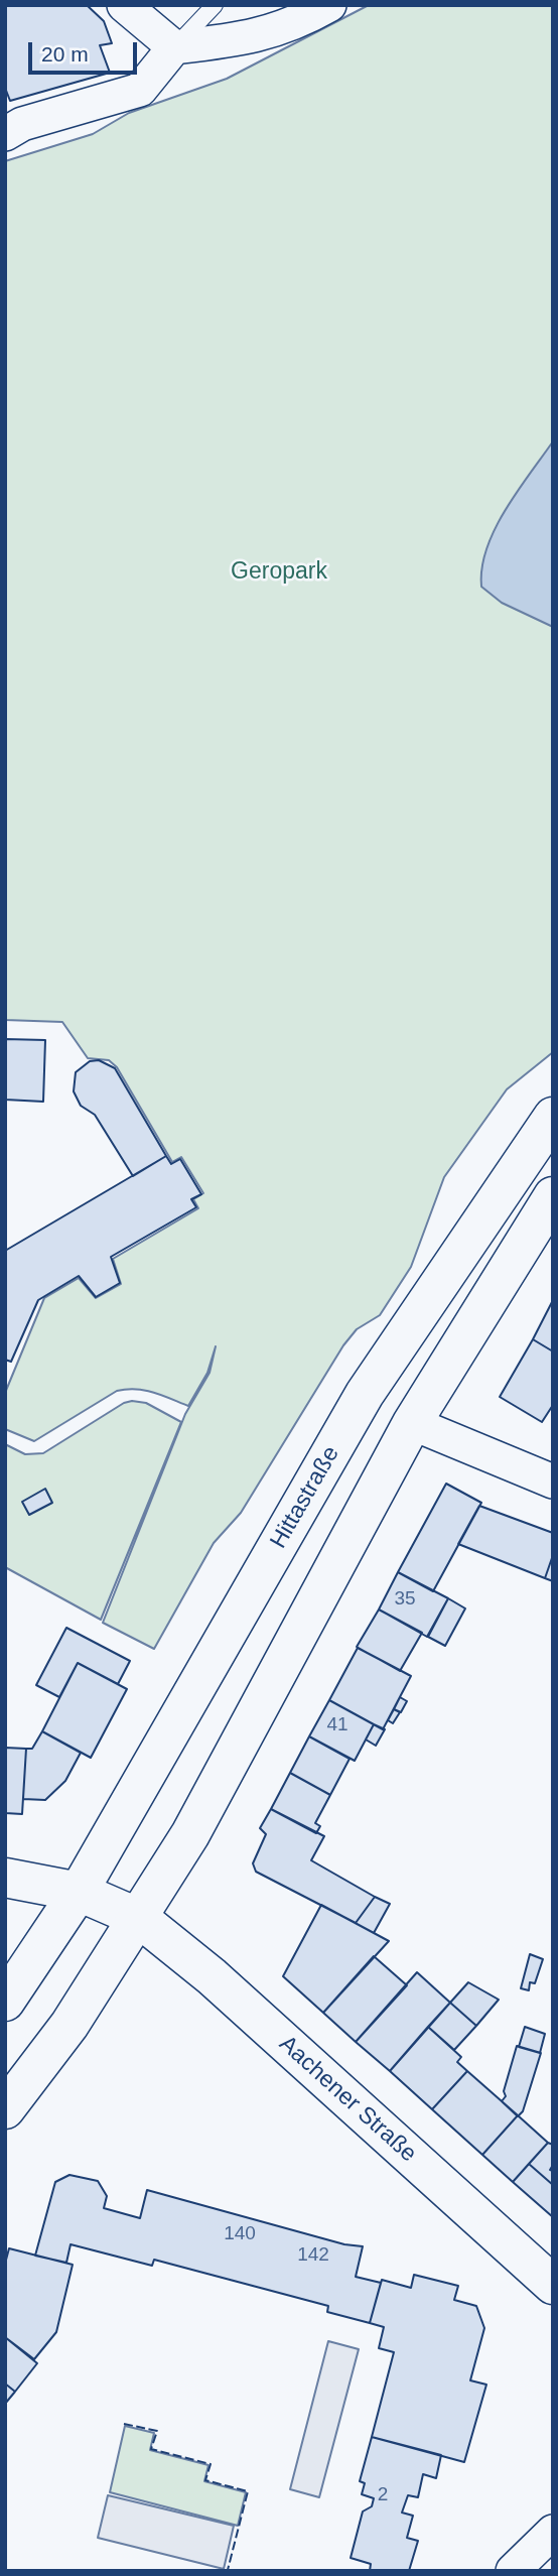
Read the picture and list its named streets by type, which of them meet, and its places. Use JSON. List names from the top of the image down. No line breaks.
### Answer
{"streets":{"main road":["Hittastraße","Aachener Straße"]},"crossings":[["Hittastraße","Aachener Straße"]],"parks":["Geropark"],"house_numbers":["35","41","140","142","2"],"scale_bar":"20 m"}
